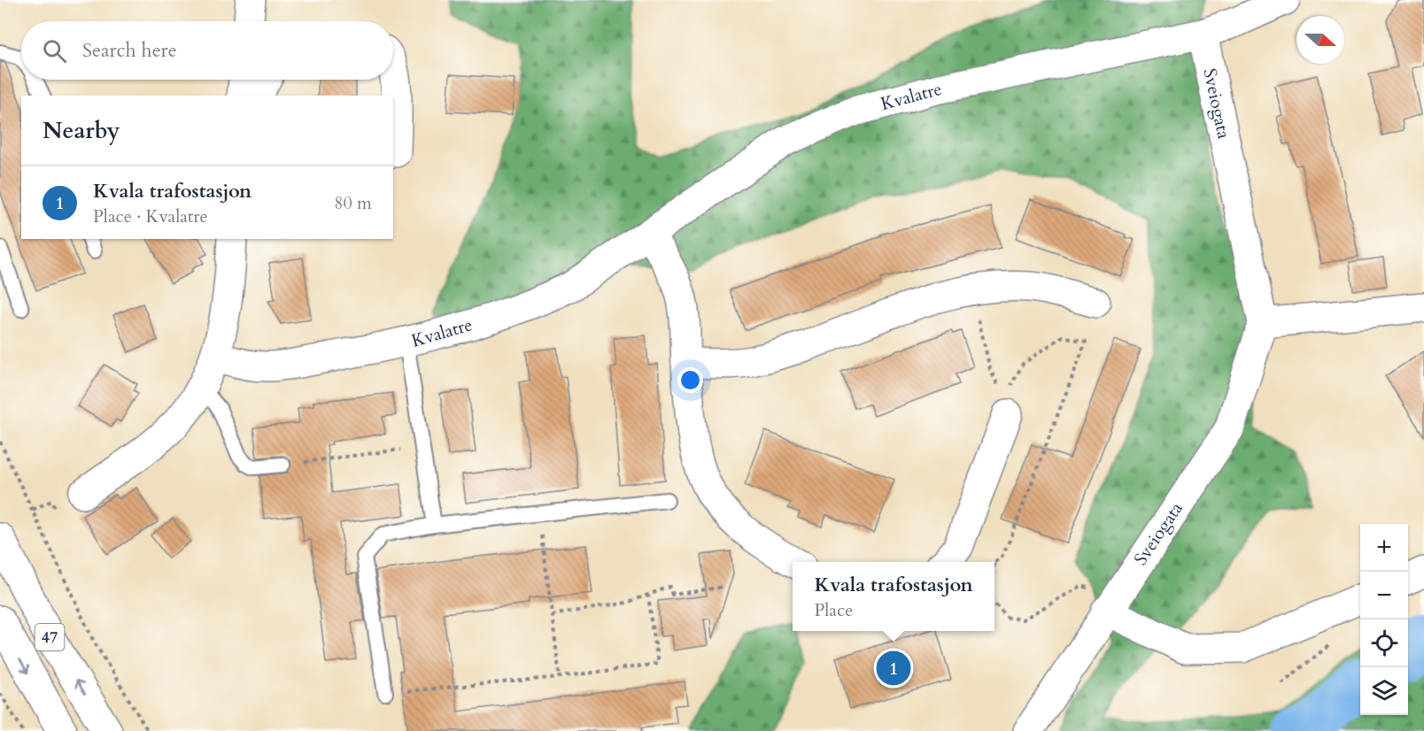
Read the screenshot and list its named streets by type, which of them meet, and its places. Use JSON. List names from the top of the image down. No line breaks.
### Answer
{"streets":{"street":["Kvalatre","Sveiogata","47"]},"crossings":[["Kvalatre","Sveiogata"]],"north":"right","page":{"search":"Search here","heading":"Nearby","list":[{"mark":"1","name":"Kvala trafostasjon","note":"Place · Kvalatre","value":"80 m"}],"map_buttons":["+","−"],"popup":["Kvala trafostasjon","Place"],"pins":"1"}}
